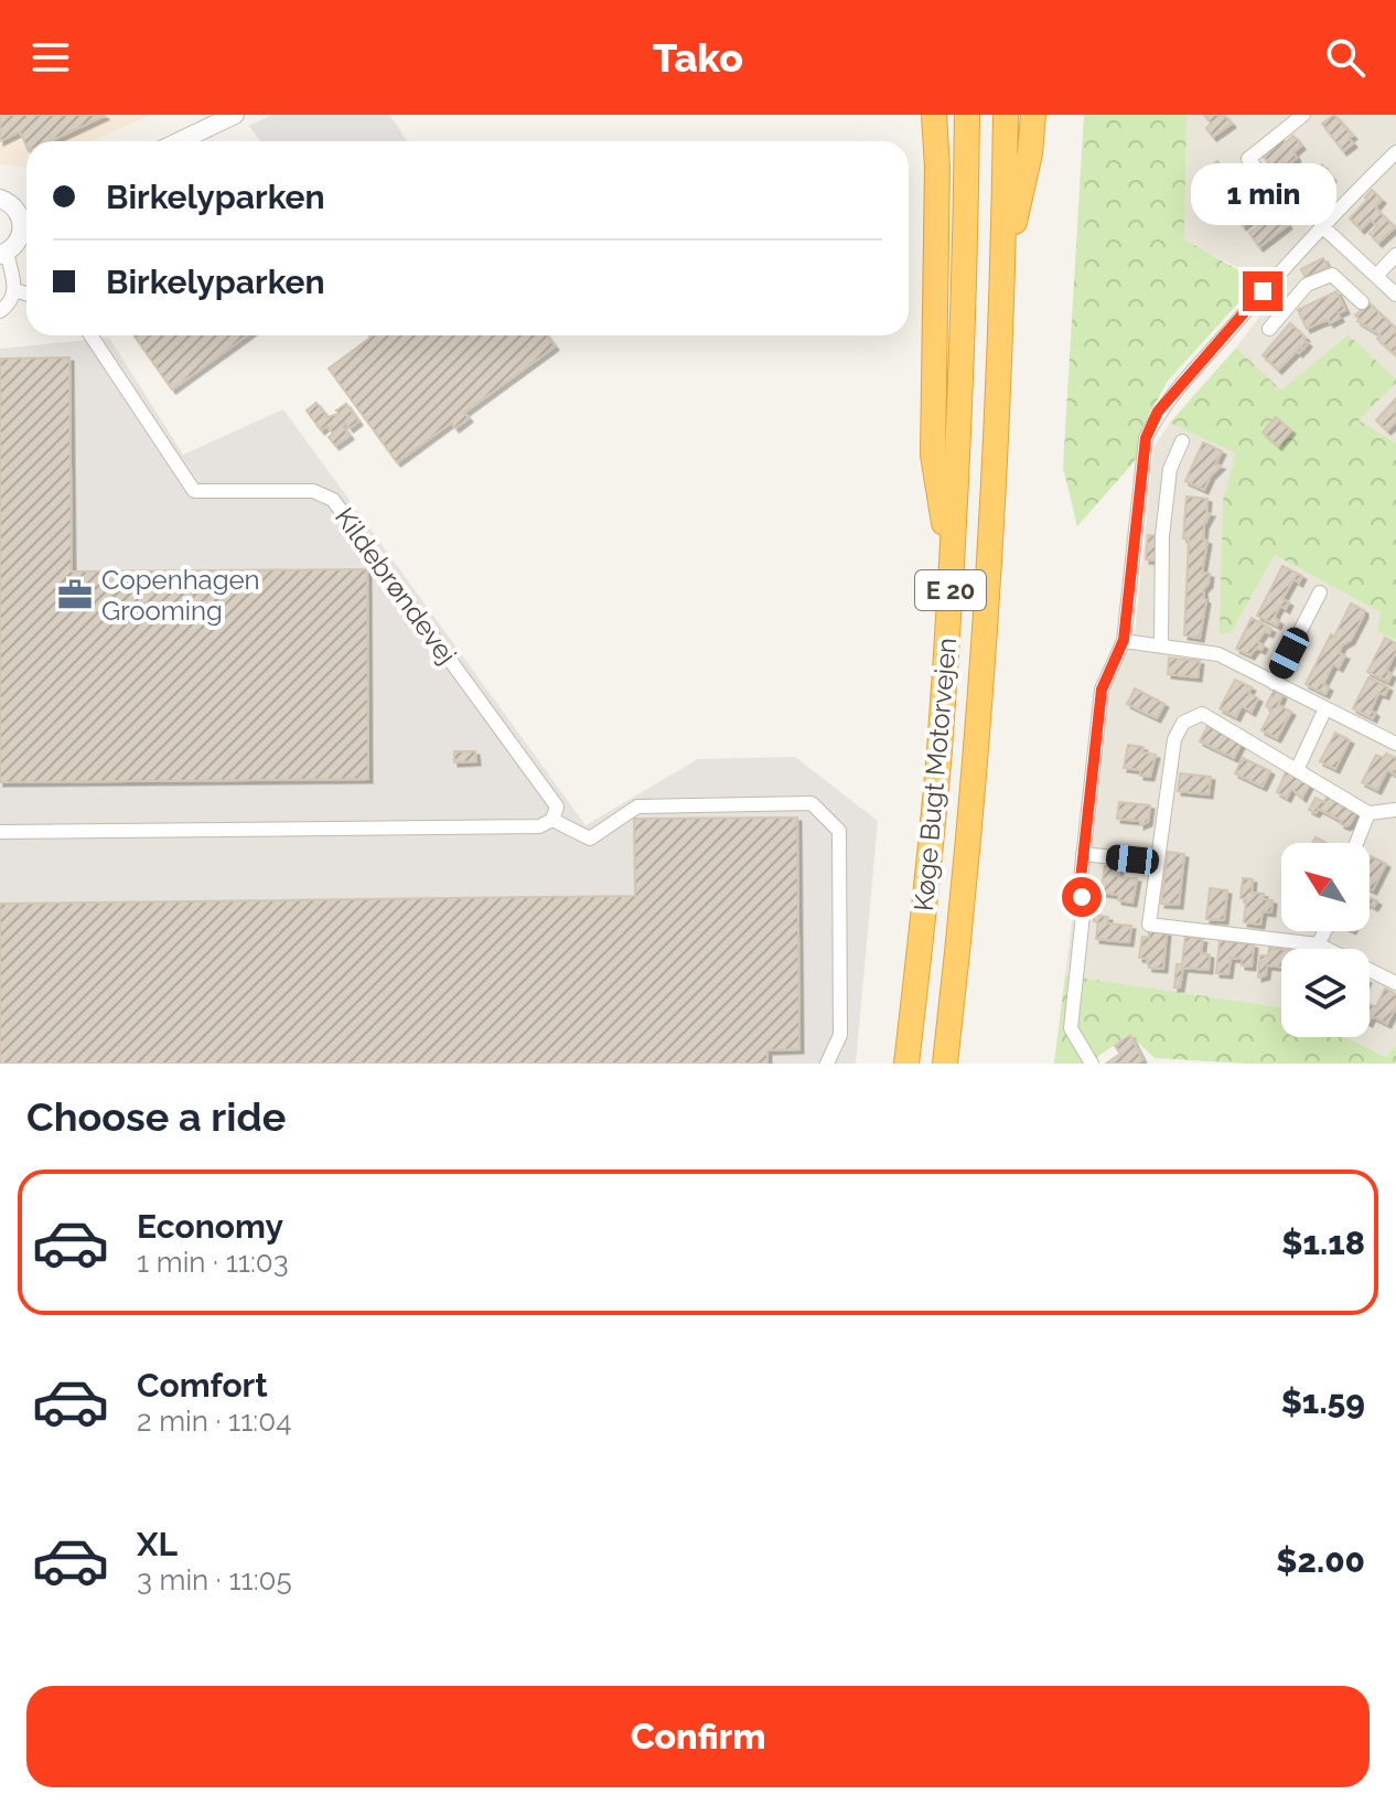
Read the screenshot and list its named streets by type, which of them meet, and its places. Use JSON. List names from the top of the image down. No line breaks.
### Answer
{"streets":{"highway":["E 20","Køge Bugt Motorvejen"],"street":["Kildebrøndevej"]},"places":{"office":["Copenhagen Grooming"]},"north":"top left","page":{"header":"Tako","banner":["Birkelyparken","Birkelyparken"],"bubble":"1 min","heading":"Choose a ride","list":[{"name":"Economy","note":"1 min · 11:03","value":"$1.18"},{"name":"Comfort","note":"2 min · 11:04","value":"$1.59"},{"name":"XL","note":"3 min · 11:05","value":"$2.00"}],"buttons":"Confirm"}}
